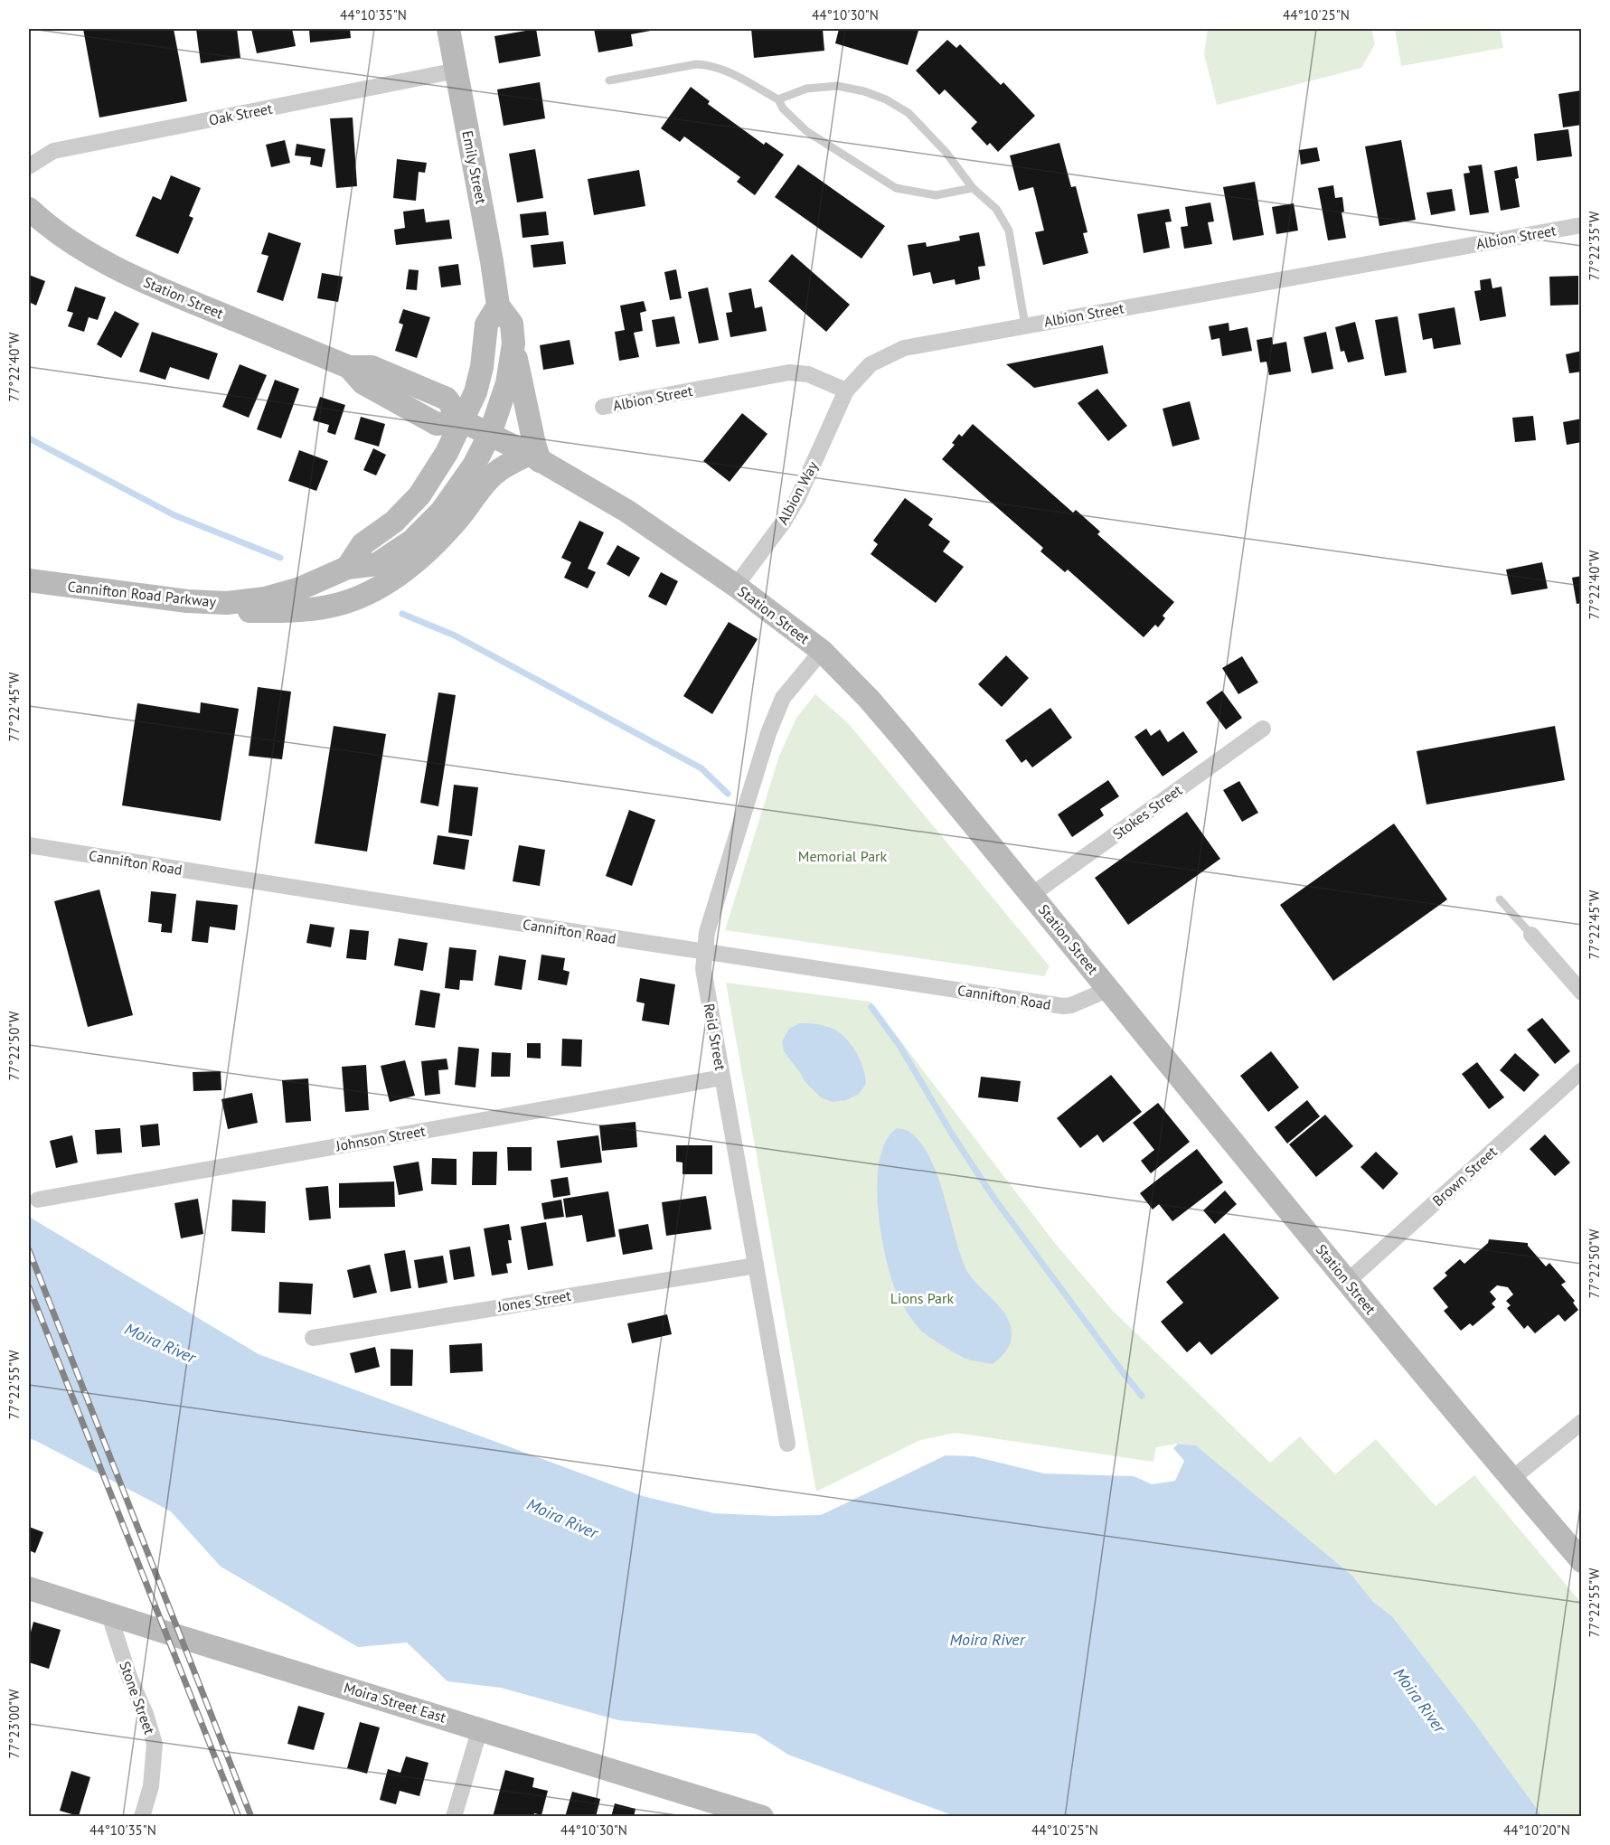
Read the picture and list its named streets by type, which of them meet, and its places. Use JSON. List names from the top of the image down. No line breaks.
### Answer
{"streets":{"main road":["Emily Street","Station Street","Cannifton Road Parkway","Moira Street East"],"street":["Oak Street","Albion Street","Albion Way","Stokes Street","Cannifton Road","Reid Street","Johnson Street","Brown Street","Jones Street","Stone Street"]},"crossings":[["Oak Street","Emily Street"],["Emily Street","Station Street"],["Emily Street","Cannifton Road Parkway"],["Albion Street","Albion Way"],["Station Street","Albion Way"],["Station Street","Cannifton Road Parkway"],["Station Street","Stokes Street"],["Station Street","Cannifton Road"],["Station Street","Reid Street"],["Station Street","Brown Street"],["Cannifton Road","Reid Street"],["Reid Street","Johnson Street"],["Reid Street","Jones Street"],["Stone Street","Moira Street East"]],"water":["Moira River"],"parks":["Memorial Park","Lions Park"],"coordinates":["44°10'35\"N","44°10'30\"N","44°10'25\"N","77°22'35\"W","77°22'40\"W","77°22'45\"W","77°22'50\"W","77°22'55\"W","77°23'00\"W","44°10'20\"N"]}
